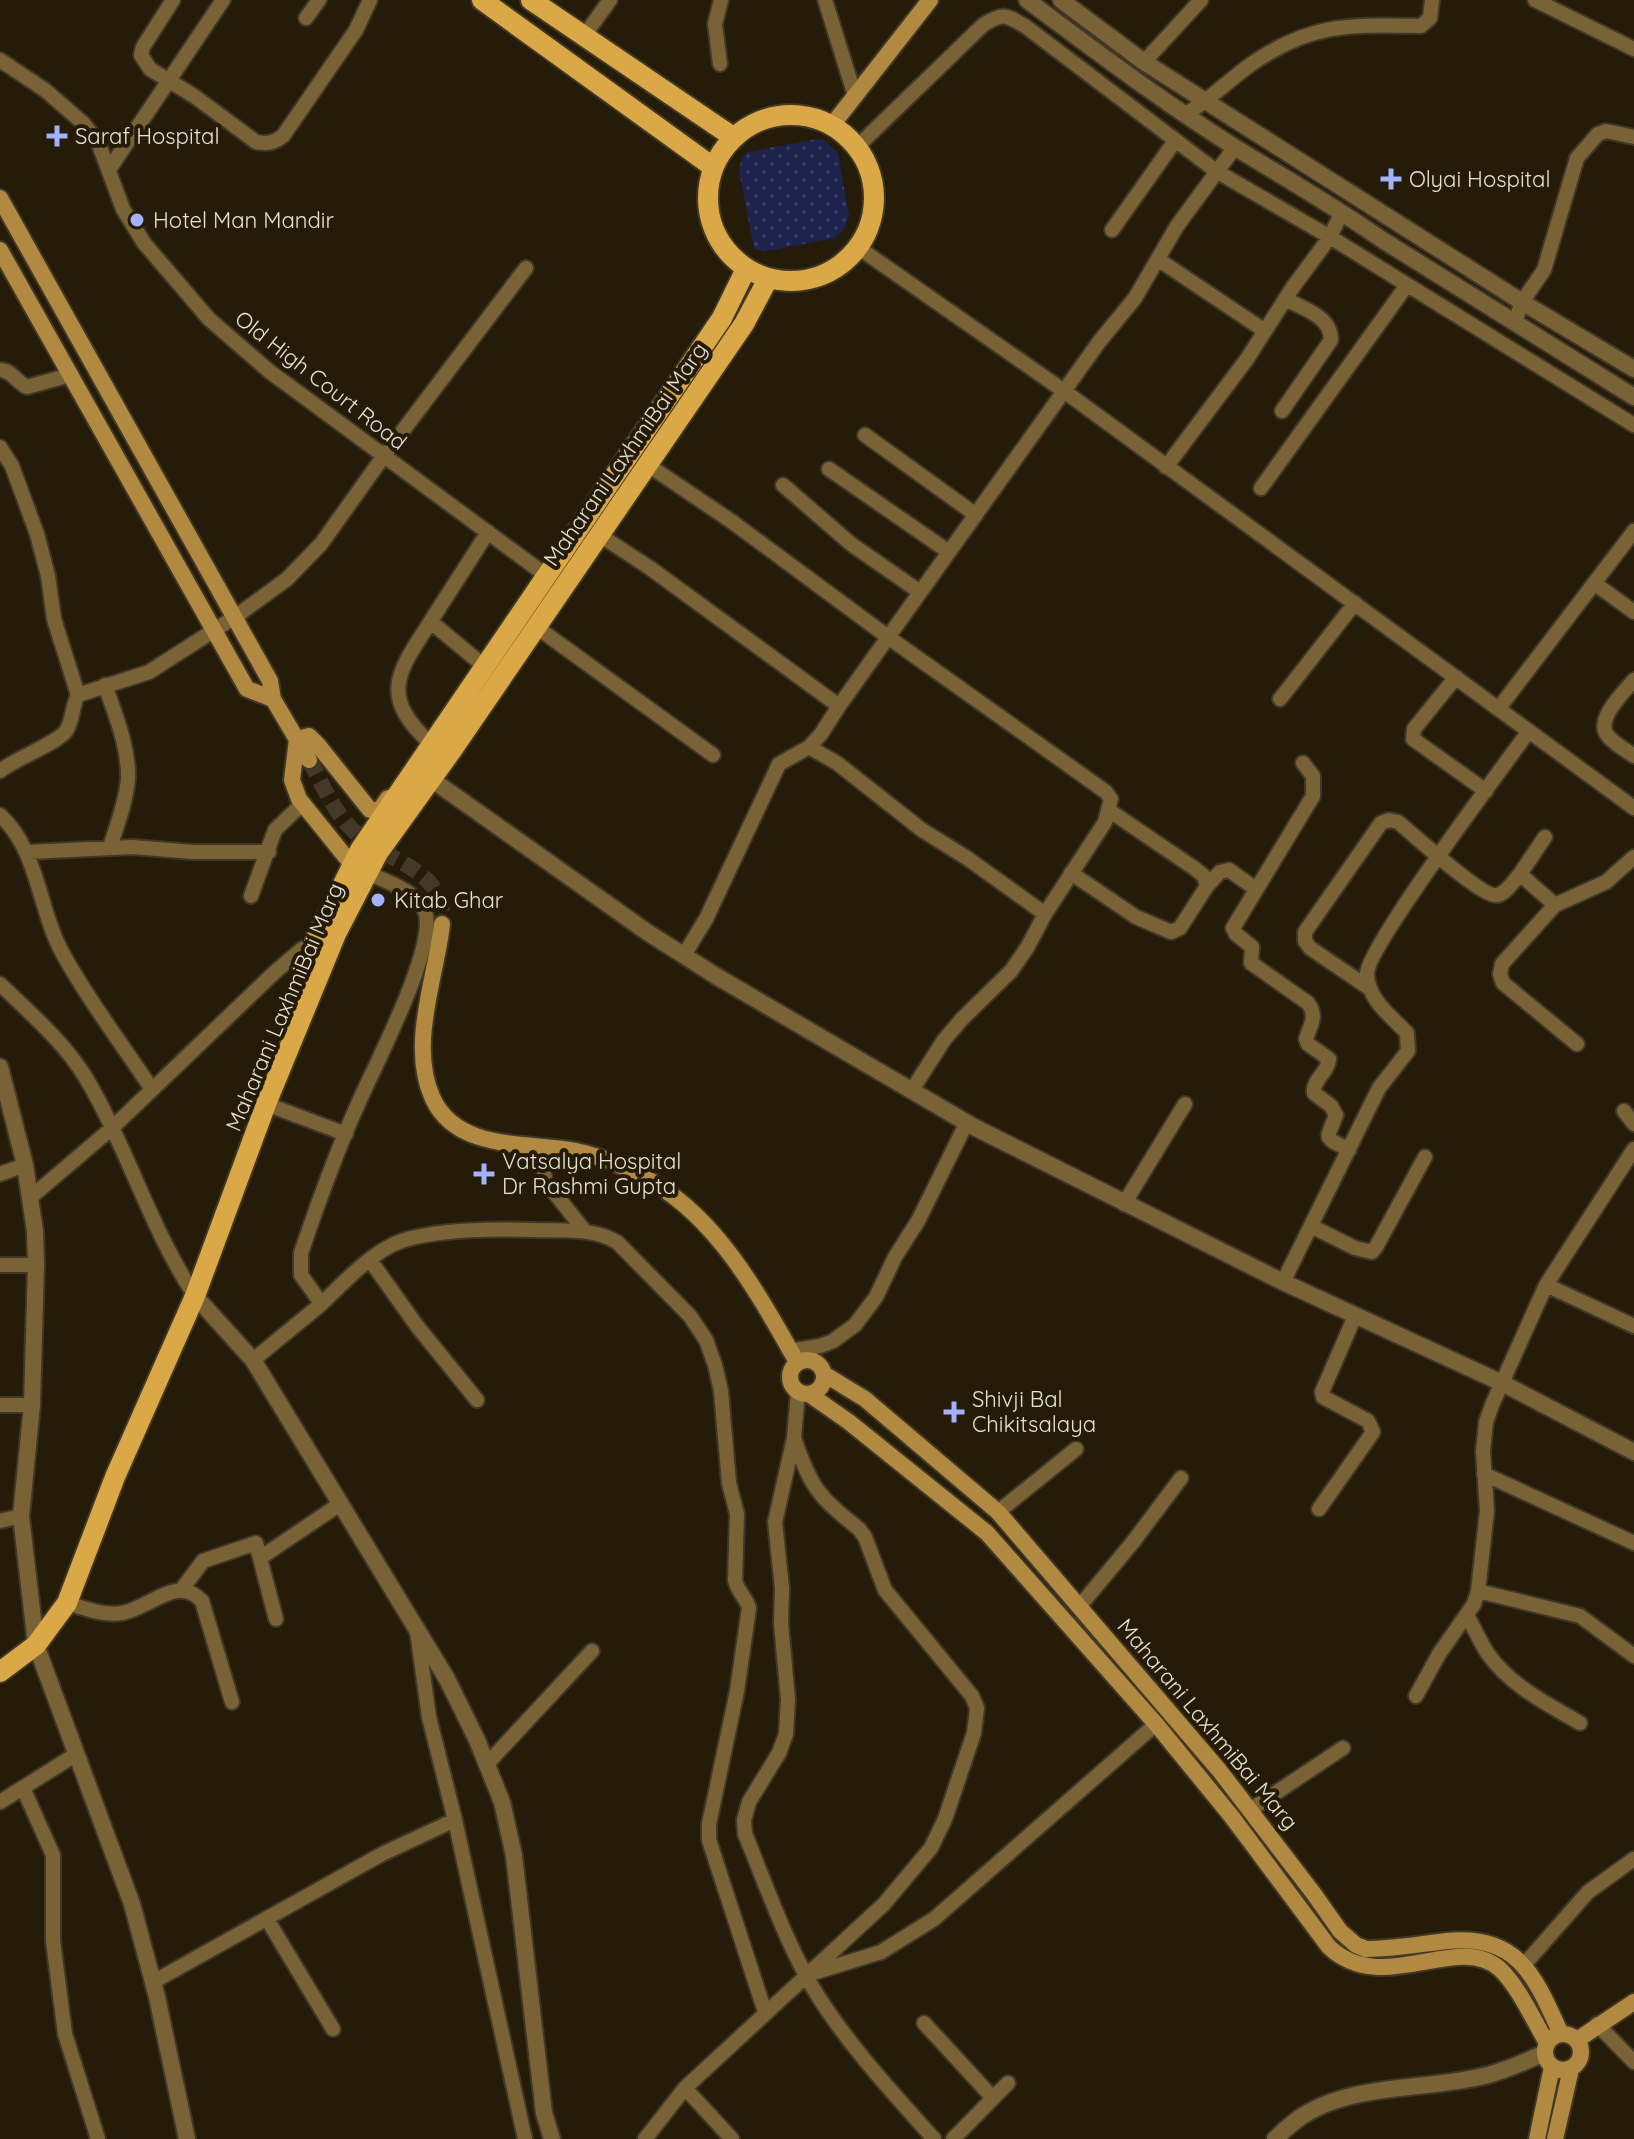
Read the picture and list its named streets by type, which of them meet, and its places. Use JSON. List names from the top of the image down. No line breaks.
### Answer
{"streets":{"main road":["Maharani LaxhmiBai Marg"],"street":["Old High Court Road"]},"places":{"health":["Saraf Hospital","Olyai Hospital","Vatsalya Hospital Dr Rashmi Gupta","Shivji Bal Chikitsalaya"],"other":["Hotel Man Mandir","Kitab Ghar"]}}
